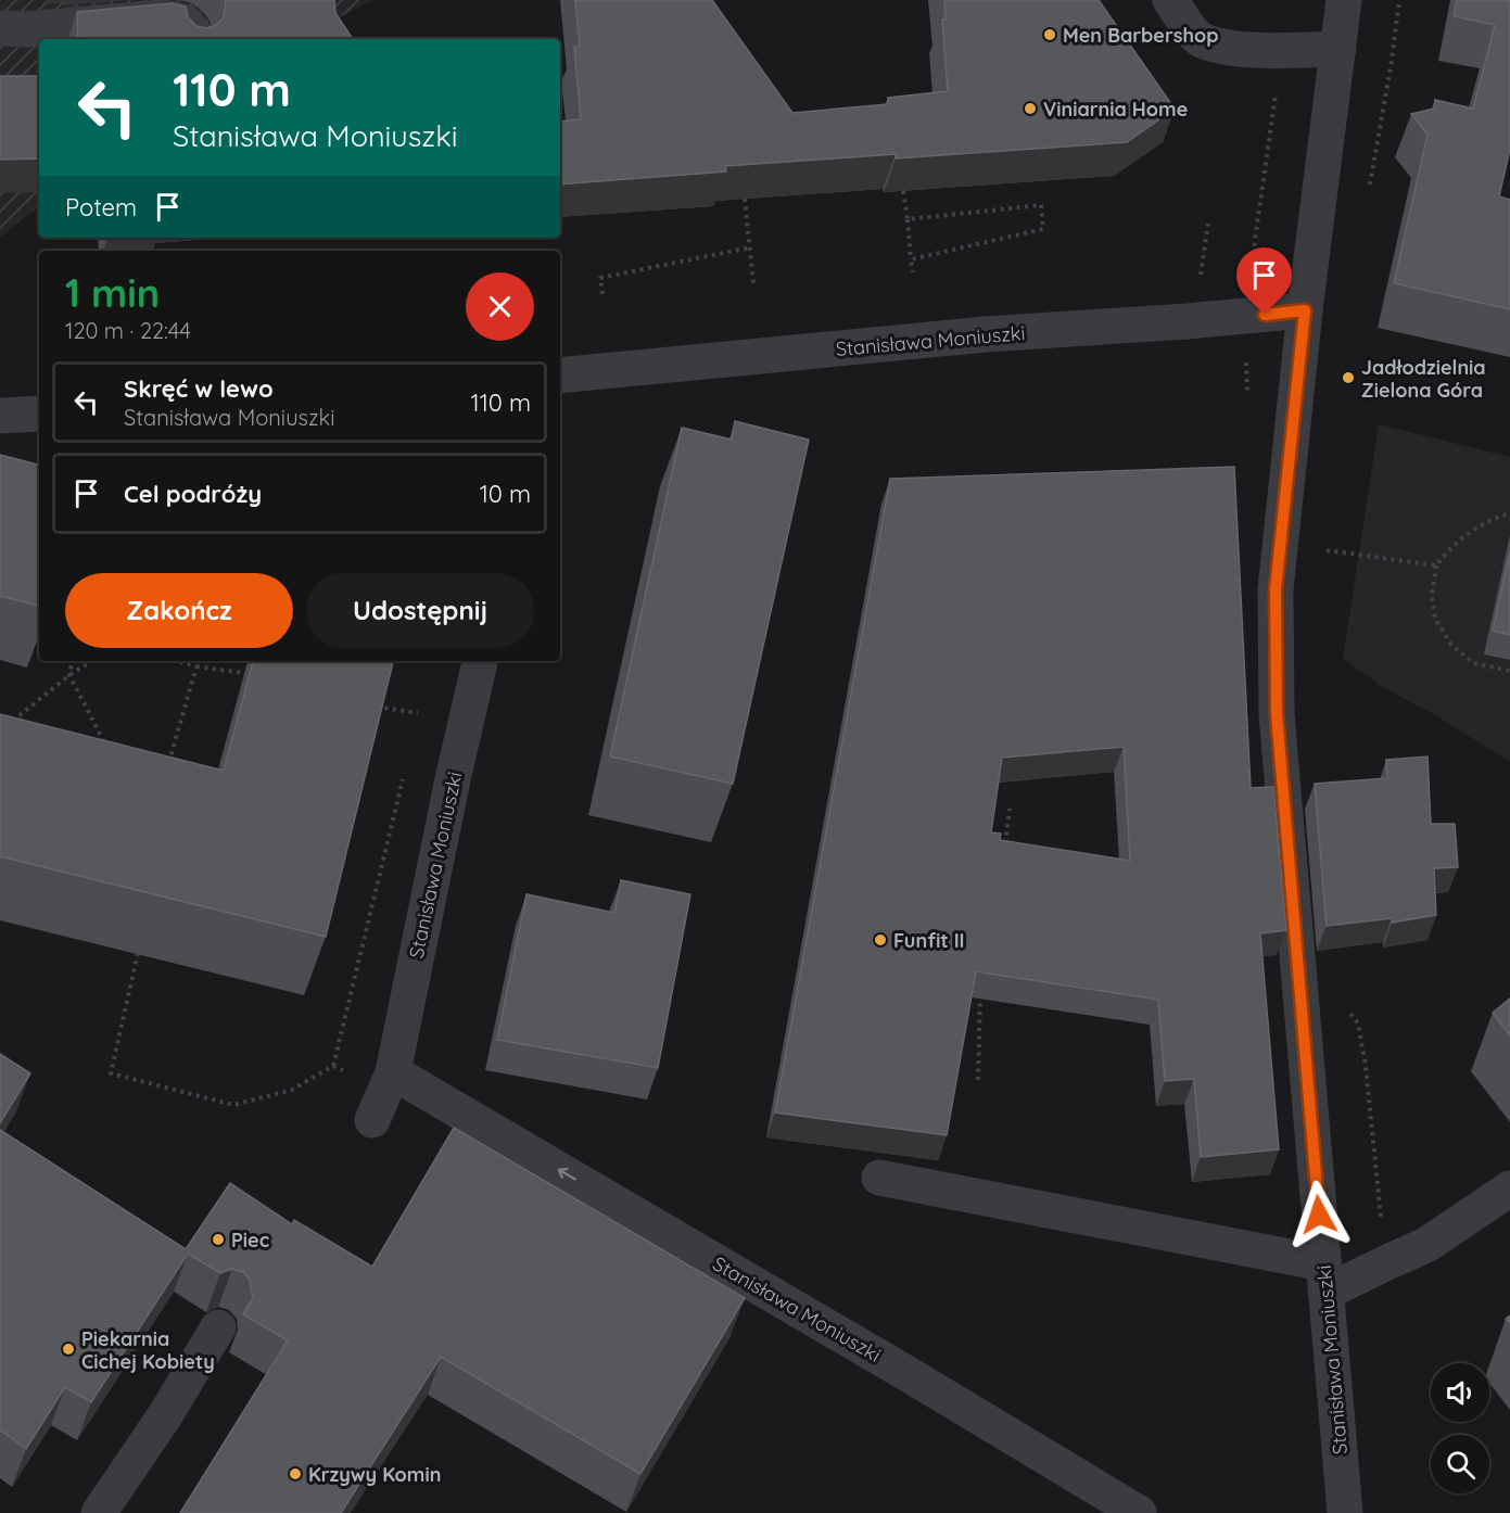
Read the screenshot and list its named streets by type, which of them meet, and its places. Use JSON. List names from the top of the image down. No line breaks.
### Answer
{"streets":{"street":["Stanisława Moniuszki"]},"places":["Men Barbershop","Viniarnia Home","Jadłodzielnia Zielona Góra","Funfit II","Piec","Piekarnia Cichej Kobiety","Krzywy Komin"],"page":{"turn":["110 m","Stanisława Moniuszki"],"then":"Potem","heading":["1 min","120 m · 22:44"],"list":[{"name":"Skręć w lewo","note":"Stanisława Moniuszki","value":"110 m"},{"name":"Cel podróży","value":"10 m"}],"buttons":["Zakończ","Udostępnij"]}}
